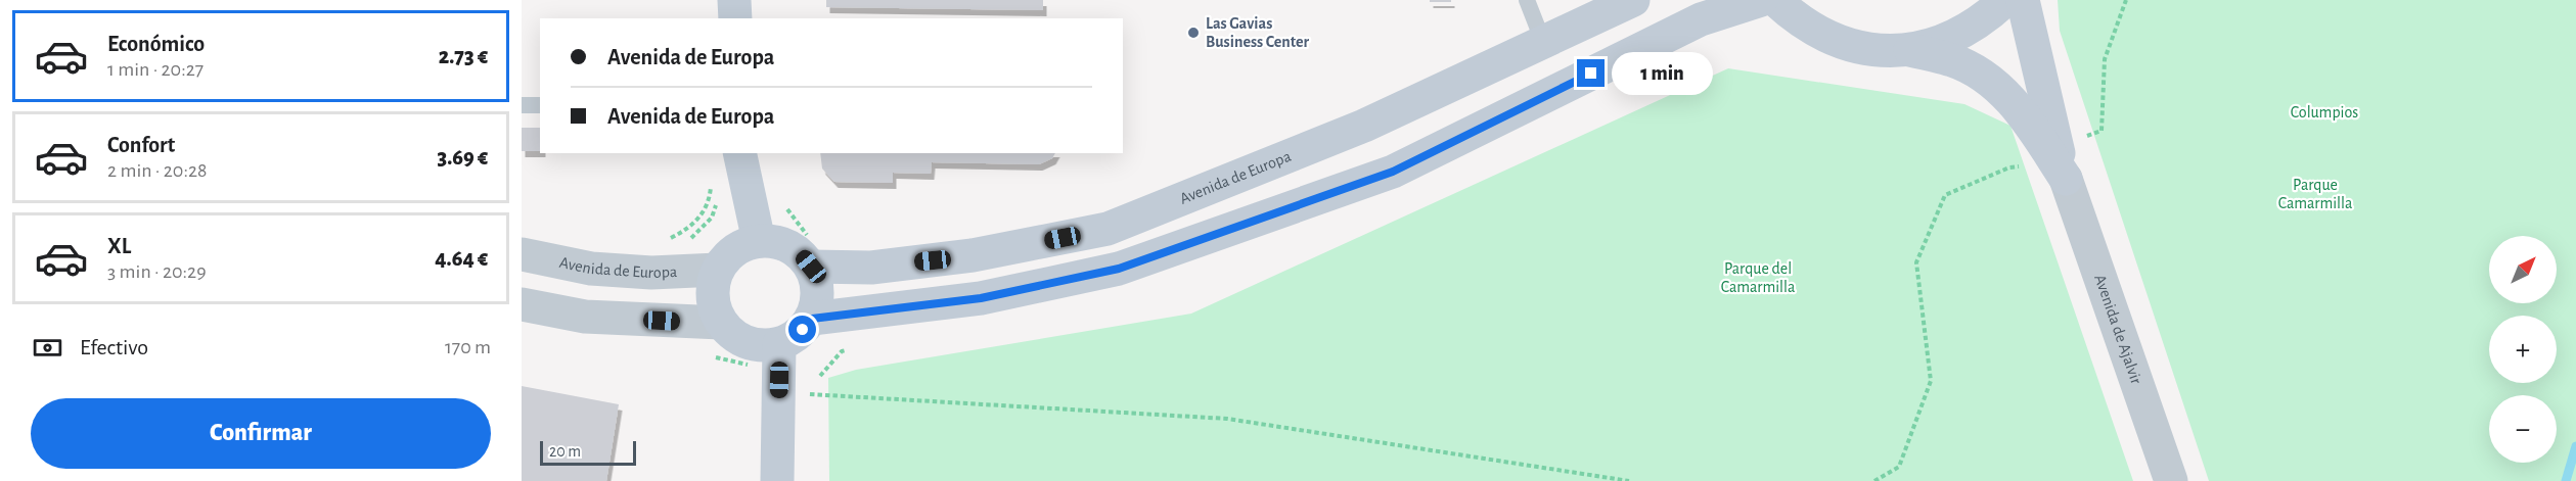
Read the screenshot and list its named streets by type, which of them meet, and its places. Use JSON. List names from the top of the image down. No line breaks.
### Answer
{"streets":{"street":["Avenida de Europa","Avenida de Ajalvir"]},"parks":["Columpios","Parque Camarmilla","Parque del Camarmilla"],"places":["Las Gavias Business Center"],"scale_bar":"20 m","north":"top right","page":{"list":[{"name":"Económico","note":"1 min · 20:27","value":"2.73 €"},{"name":"Confort","note":"2 min · 20:28","value":"3.69 €"},{"name":"XL","note":"3 min · 20:29","value":"4.64 €"}],"banner":["Avenida de Europa","Avenida de Europa"],"bubble":"1 min","map_buttons":["+","−"],"pay":["Efectivo","170 m"],"buttons":"Confirmar","scale":"20 m"}}
